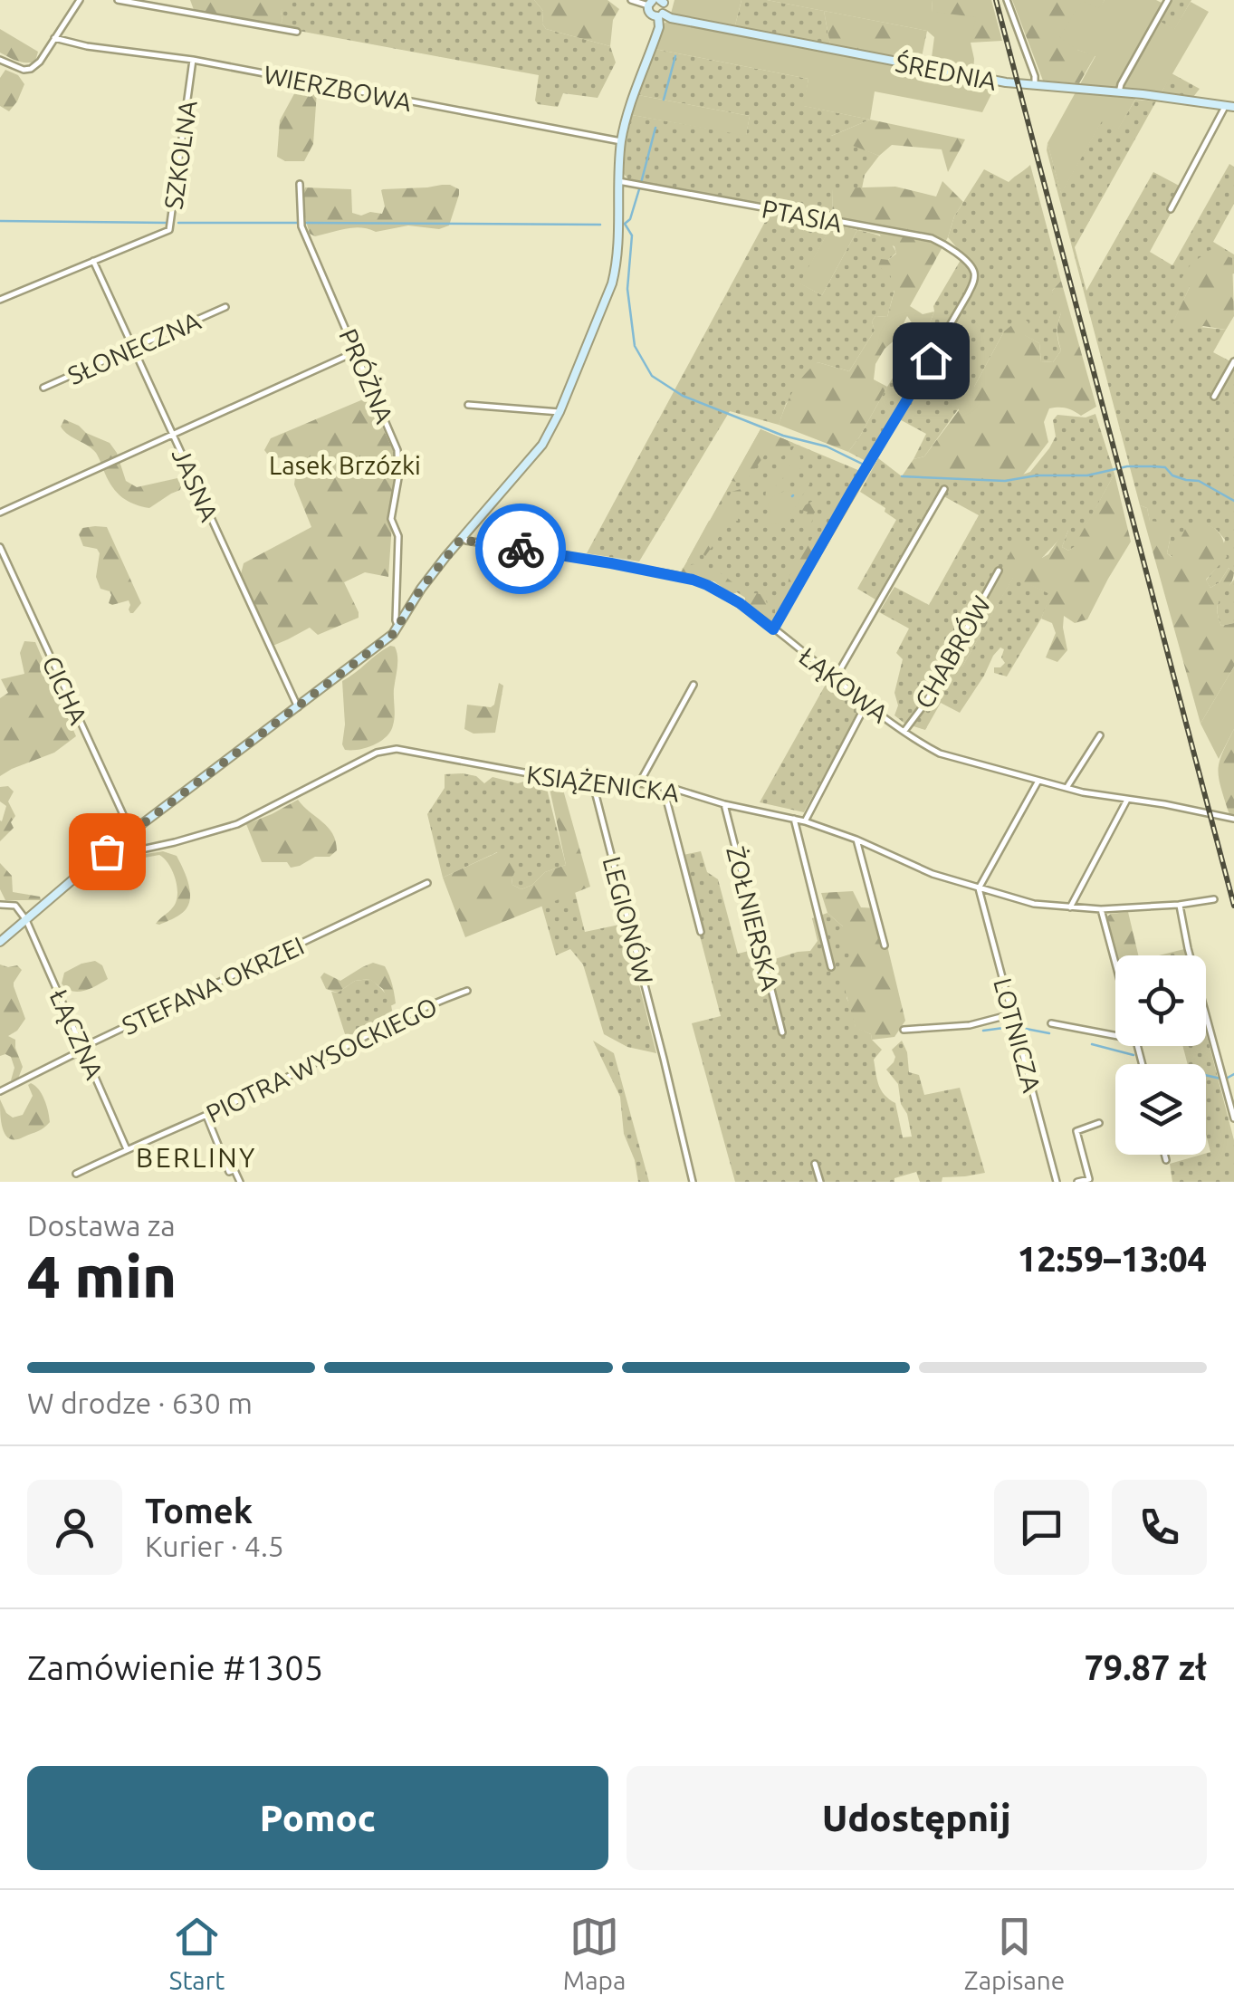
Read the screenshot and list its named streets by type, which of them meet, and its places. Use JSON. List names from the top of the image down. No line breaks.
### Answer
{"streets":{"street":["ŚREDNIA","WIERZBOWA","SZKOLNA","PTASIA","SŁONECZNA","PRÓŻNA","JASNA","CHABRÓW","ŁĄKOWA","CICHA","KSIĄŻENICKA","ŻOŁNIERSKA","LEGIONÓW","STEFANA OKRZEI","ŁĄCZNA","LOTNICZA","PIOTRA WYSOCKIEGO"]},"crossings":[["WIERZBOWA","SZKOLNA"],["SZKOLNA","JASNA"],["PTASIA","ŁĄKOWA"],["SŁONECZNA","JASNA"],["CHABRÓW","ŁĄKOWA"],["KSIĄŻENICKA","ŻOŁNIERSKA"],["KSIĄŻENICKA","LEGIONÓW"],["KSIĄŻENICKA","LOTNICZA"],["STEFANA OKRZEI","ŁĄCZNA"],["ŁĄCZNA","PIOTRA WYSOCKIEGO"]],"districts":["BERLINY"],"parks":["Lasek Brzózki"],"page":{"heading":["4 min","Dostawa za","12:59–13:04"],"panel":["Tomek","Kurier · 4.5","Zamówienie #1305","79.87 zł"],"bar":"W drodze · 630 m","buttons":["Pomoc","Udostępnij"],"tabs":["Start","Mapa","Zapisane"]}}
